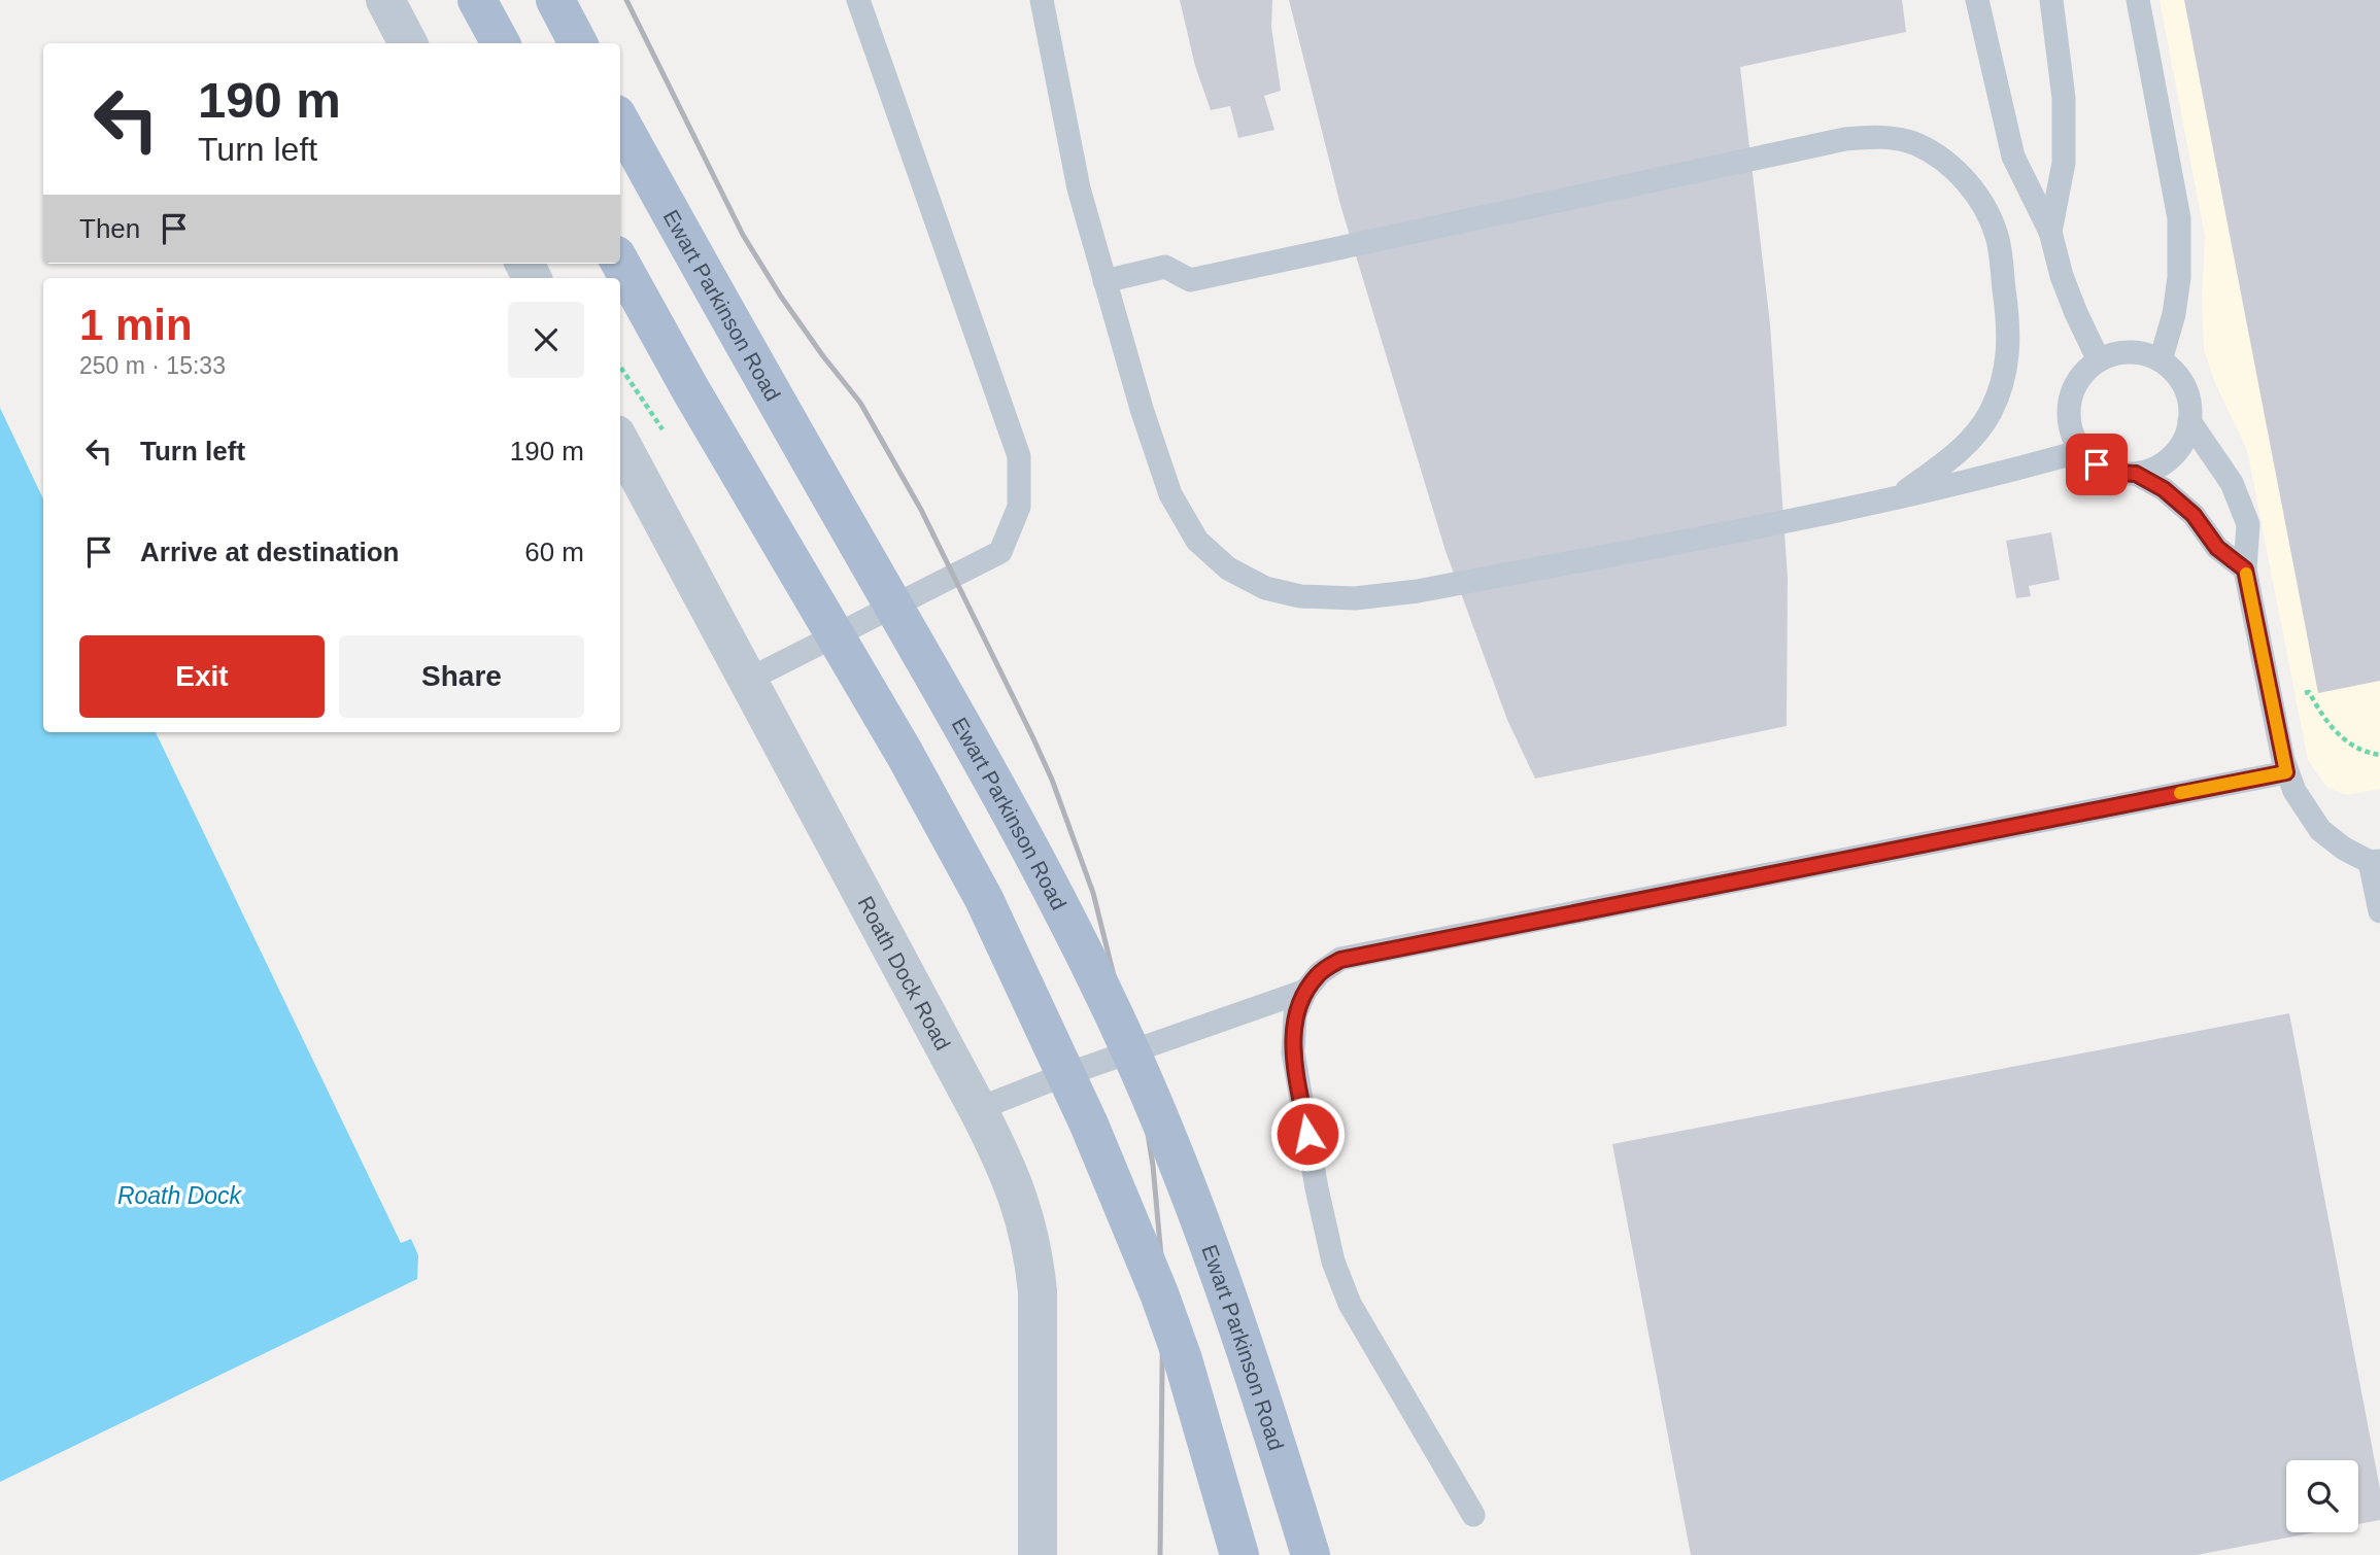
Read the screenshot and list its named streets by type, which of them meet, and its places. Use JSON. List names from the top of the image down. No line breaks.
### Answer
{"streets":{"main road":["Ewart Parkinson Road"],"street":["Roath Dock Road"]},"water":["Roath Dock"],"page":{"turn":["190 m","Turn left"],"then":"Then","heading":["1 min","250 m · 15:33"],"list":[{"name":"Turn left","value":"190 m"},{"name":"Arrive at destination","value":"60 m"}],"buttons":["Exit","Share"]}}
